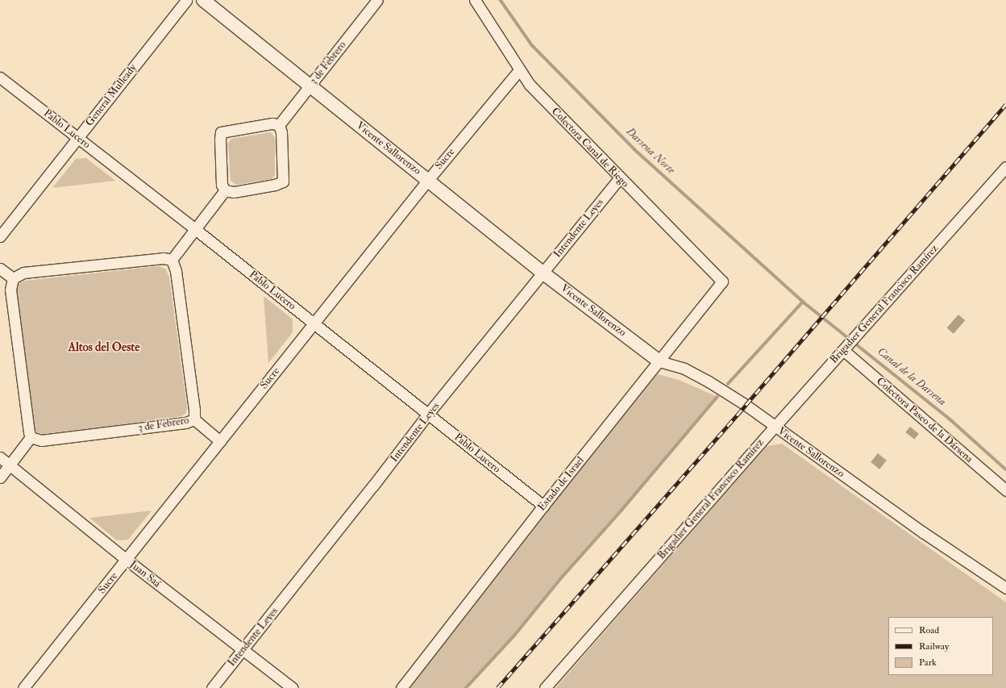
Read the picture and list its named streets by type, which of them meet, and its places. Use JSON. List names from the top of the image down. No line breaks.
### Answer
{"streets":{"street":["3 de Febrero","General Mulleady","Pablo Lucero","Colectora Canal de Riego","Vicente Sallorenzo","Sucre","Intendente Leyes","Brigadier General Francisco Ramírez","Colectora Paseo de la Dársena","Estado de Israel","Juan Saá"]},"crossings":[["3 de Febrero","Vicente Sallorenzo"],["General Mulleady","Pablo Lucero"],["Pablo Lucero","Sucre"],["Pablo Lucero","Intendente Leyes"],["Pablo Lucero","Estado de Israel"],["Colectora Canal de Riego","Sucre"],["Colectora Canal de Riego","Intendente Leyes"],["Colectora Canal de Riego","Estado de Israel"],["Vicente Sallorenzo","Sucre"],["Vicente Sallorenzo","Intendente Leyes"],["Vicente Sallorenzo","Brigadier General Francisco Ramírez"],["Vicente Sallorenzo","Estado de Israel"],["Sucre","Juan Saá"],["Intendente Leyes","Juan Saá"],["Brigadier General Francisco Ramírez","Colectora Paseo de la Dársena"]],"districts":["Altos del Oeste"],"water":["Darsena Norte","Canal de la Darsena"],"legend":["Road","Railway","Park"]}
